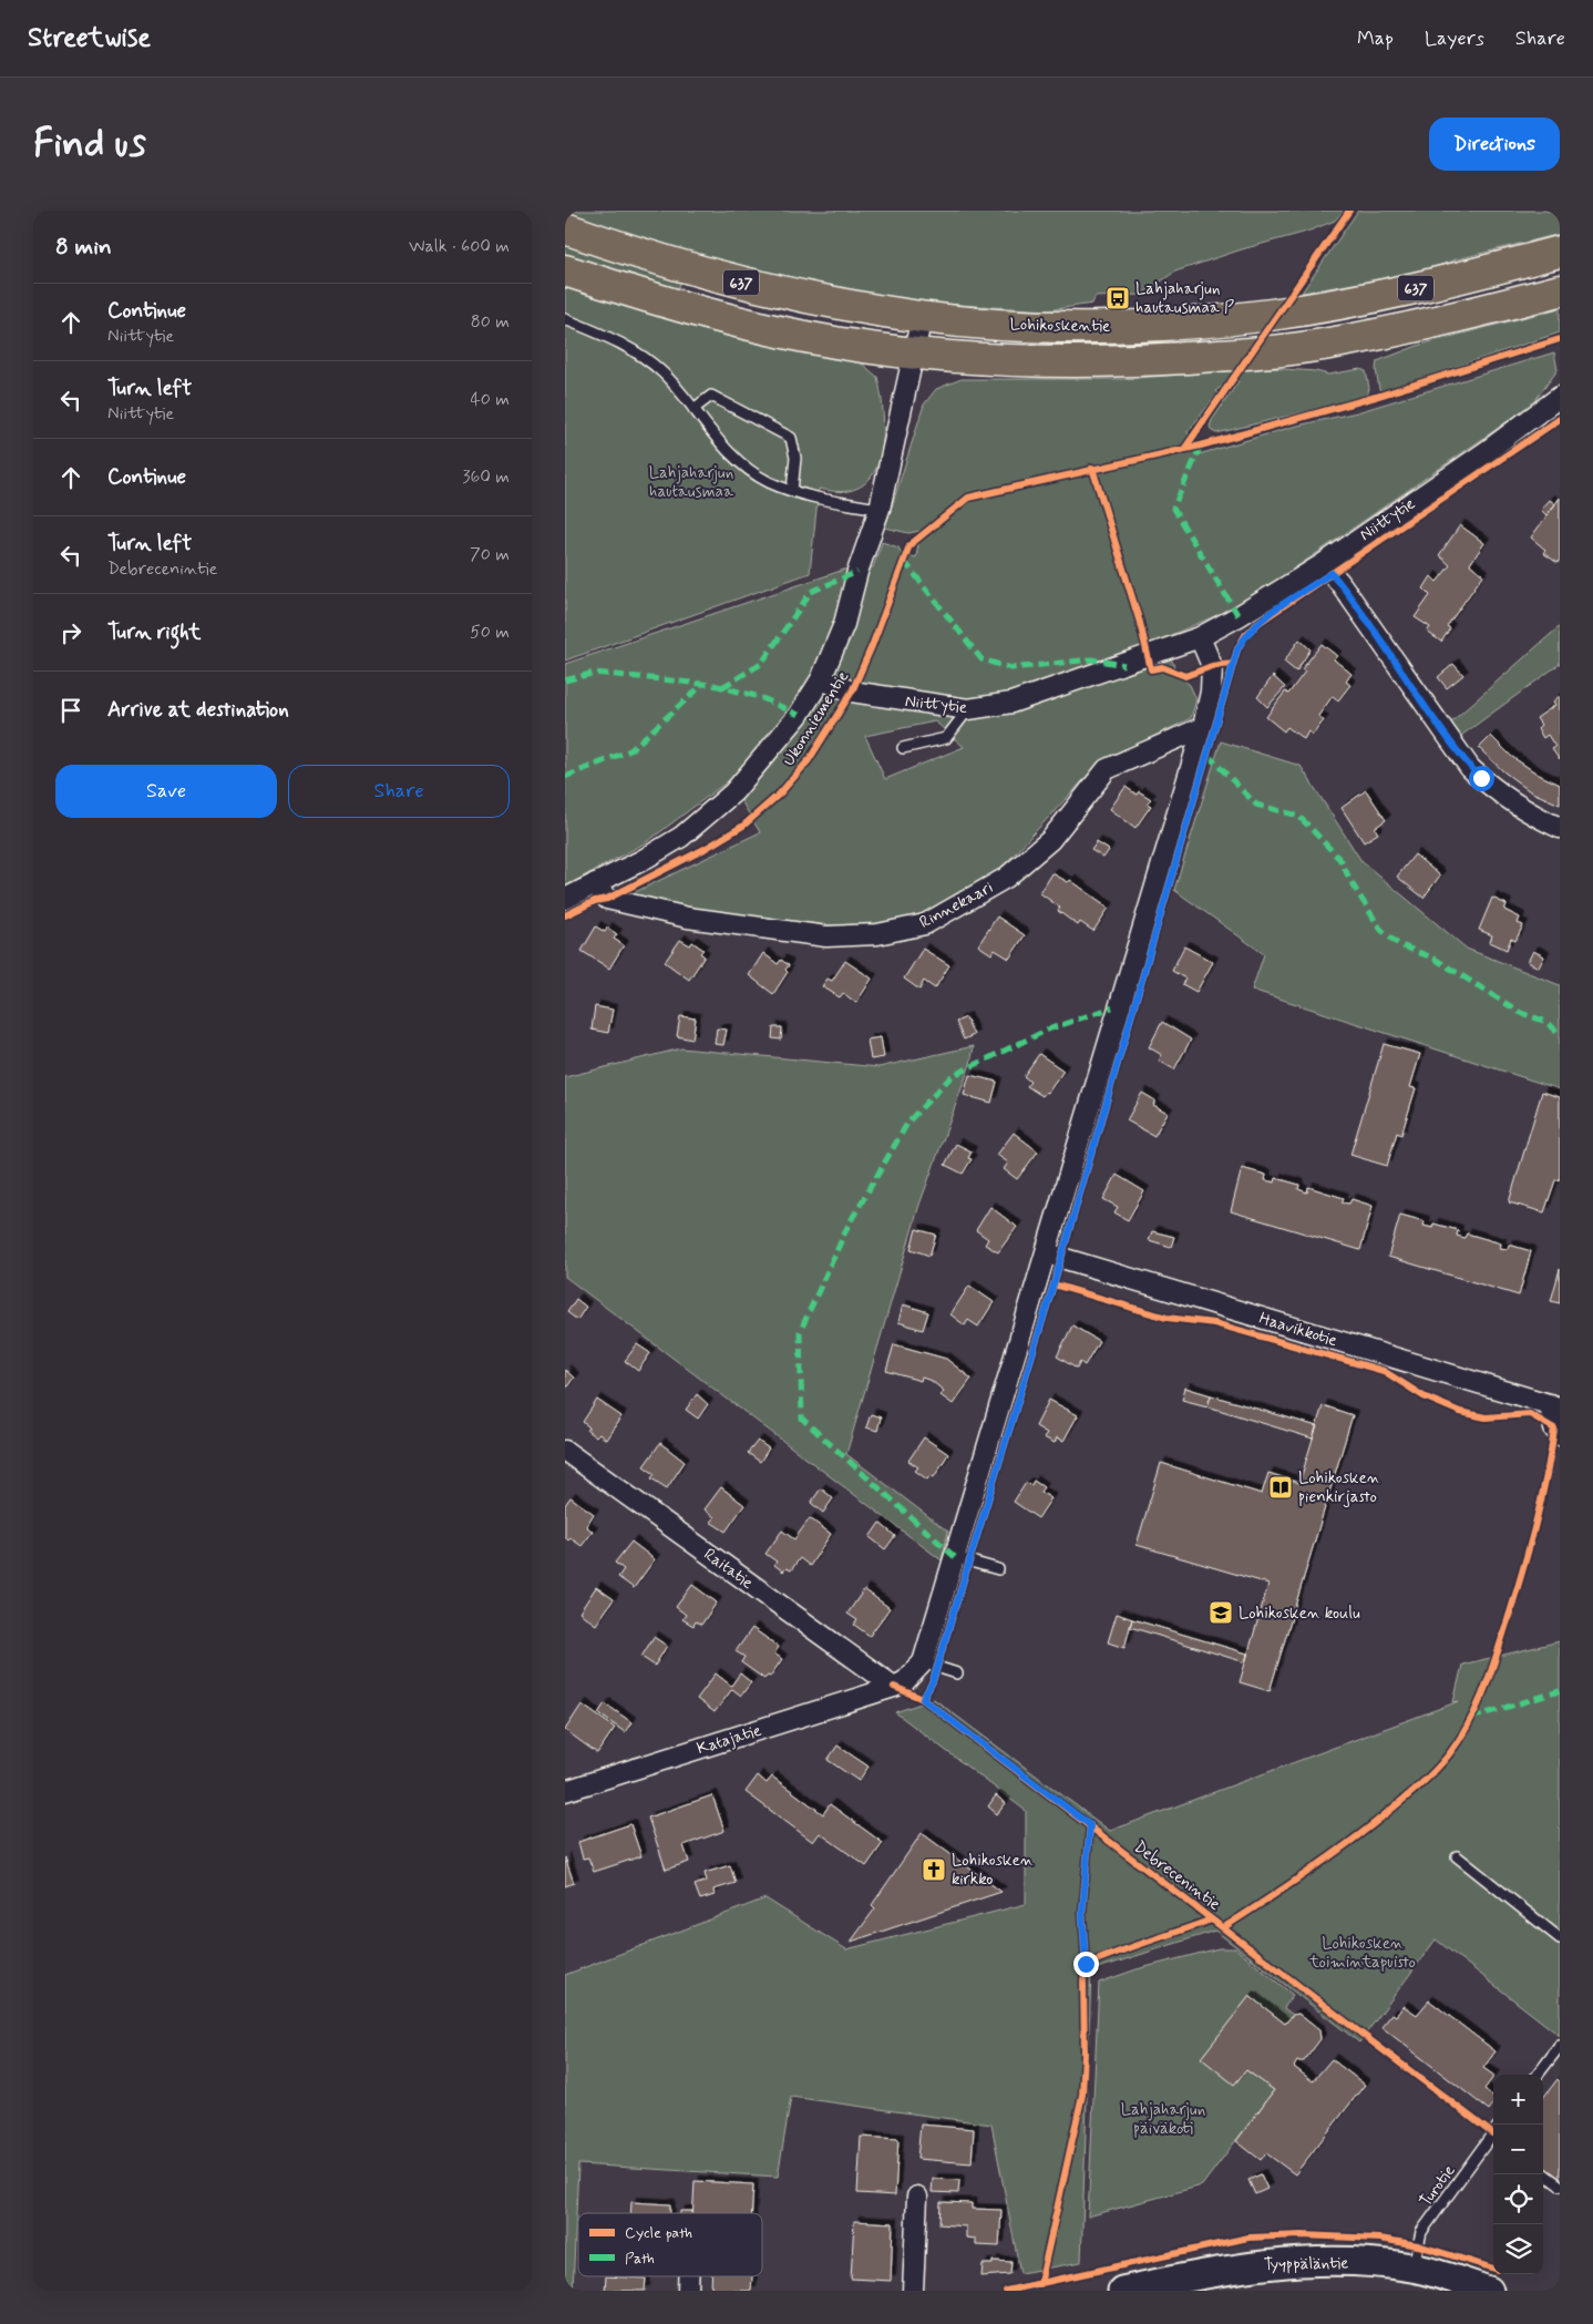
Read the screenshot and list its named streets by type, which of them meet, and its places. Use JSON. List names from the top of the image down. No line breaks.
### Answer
{"streets":{"main road":["637","Lohikoskentie"],"street":["Niittytie","Ukonniementie","Rinnekaari","Haavikkotie","Raitatie","Katajatie","Tyyppäläntie"],"lane":["Turotie"],"cycle path":["Debrecenintie"]},"crossings":[["637","Ukonniementie"],["Lohikoskentie","Ukonniementie"],["Niittytie","Ukonniementie"],["Ukonniementie","Rinnekaari"],["Raitatie","Katajatie"],["Turotie","Tyyppäläntie"]],"parks":["Lahjaharjun hautausmaa","Lohikosken toimintapuisto","Lahjaharjun päiväkoti"],"places":{"bus stop":["Lahjaharjun hautausmaa P"],"library":["Lohikosken pienkirjasto"],"school or university":["Lohikosken koulu"],"church":["Lohikosken kirkko"]},"legend":["Cycle path","Path"],"page":{"header":"Streetwise","nav":["Map","Layers","Share"],"buttons":["Directions",["Save","Share"]],"title":"Find us","heading":["8 min","Walk · 600 m"],"list":[["Continue","Niittytie","80 m"],["Turn left","Niittytie","40 m"],["Continue","360 m"],["Turn left","Debrecenintie","70 m"],["Turn right","50 m"],"Arrive at destination"],"map_buttons":["+","−"]}}
